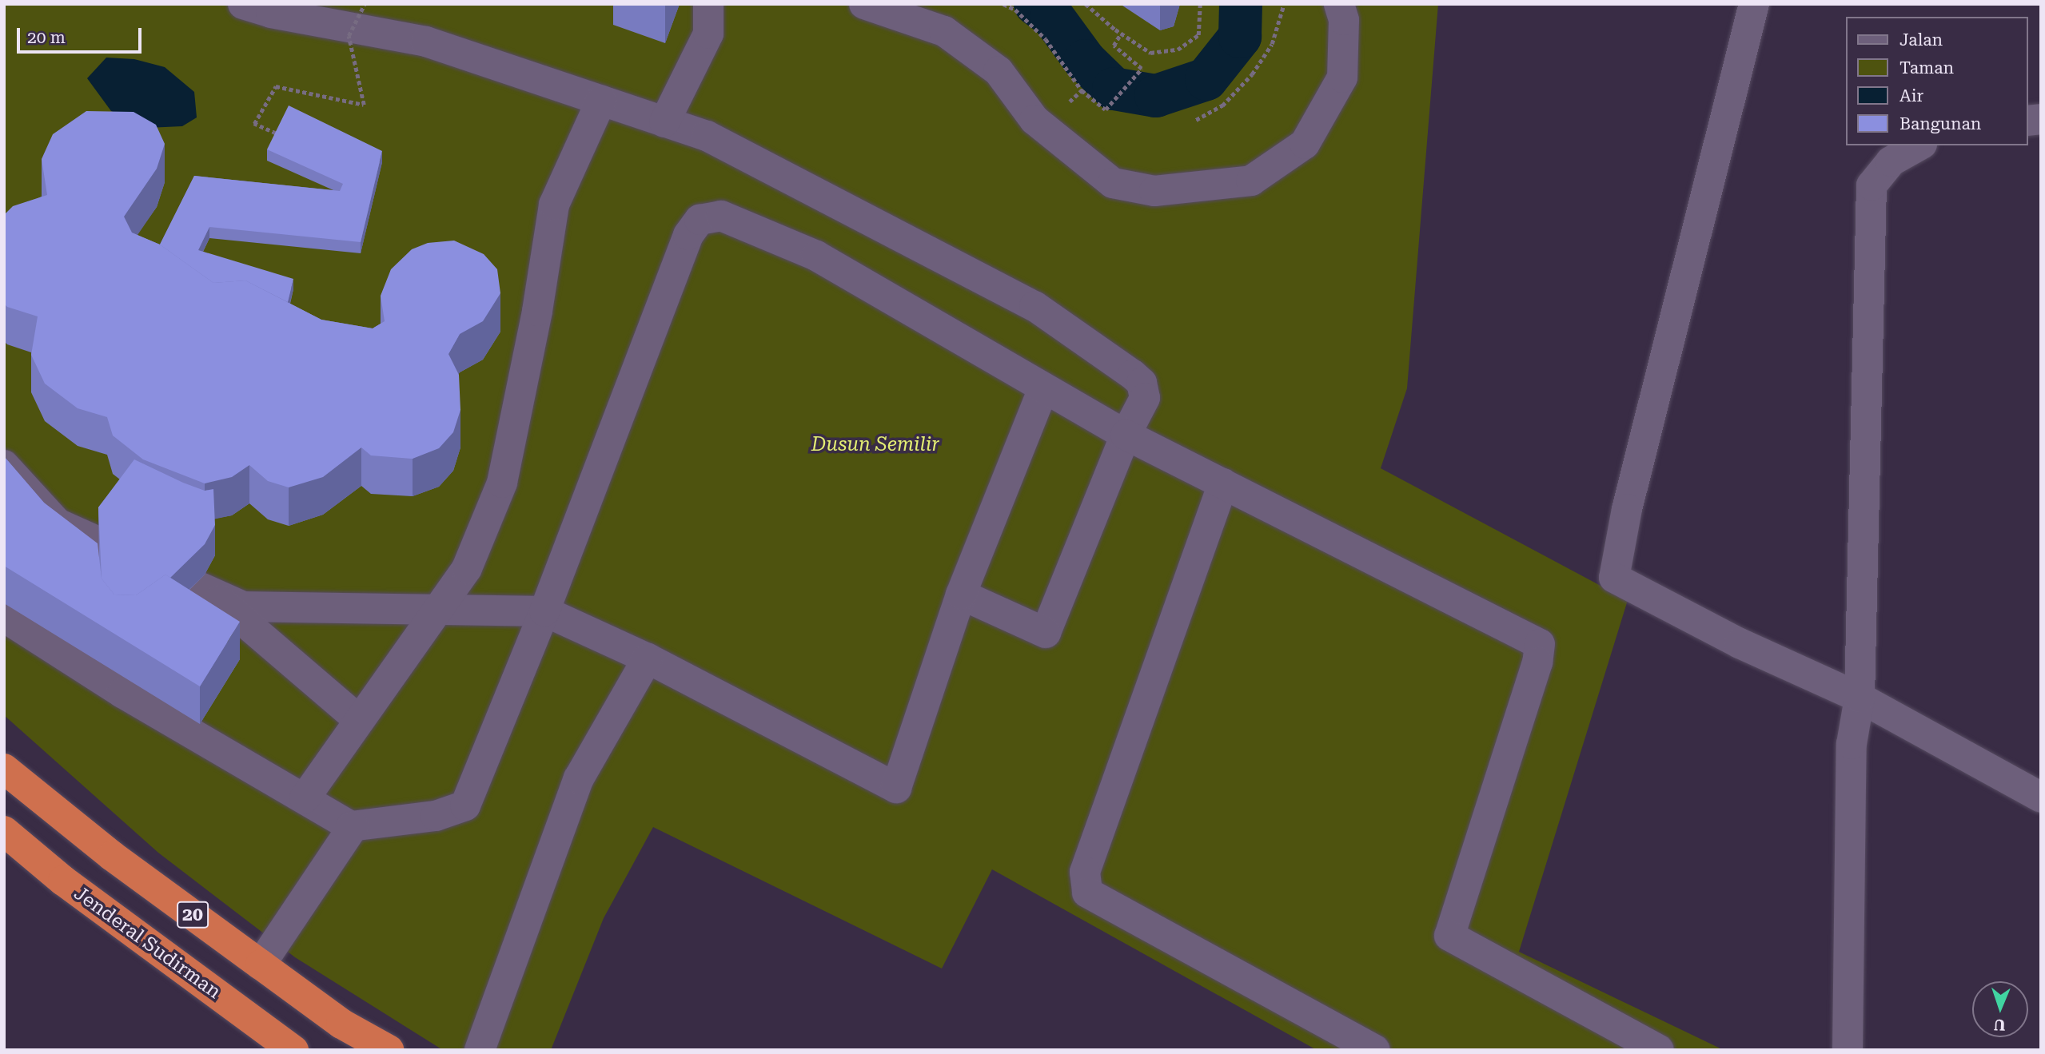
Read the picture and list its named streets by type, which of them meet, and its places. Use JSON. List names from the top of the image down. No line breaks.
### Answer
{"streets":{"highway":["20","Jenderal Sudirman"]},"parks":["Dusun Semilir"],"legend":["Jalan","Taman","Air","Bangunan"],"scale_bar":"20 m","north":"bottom"}
